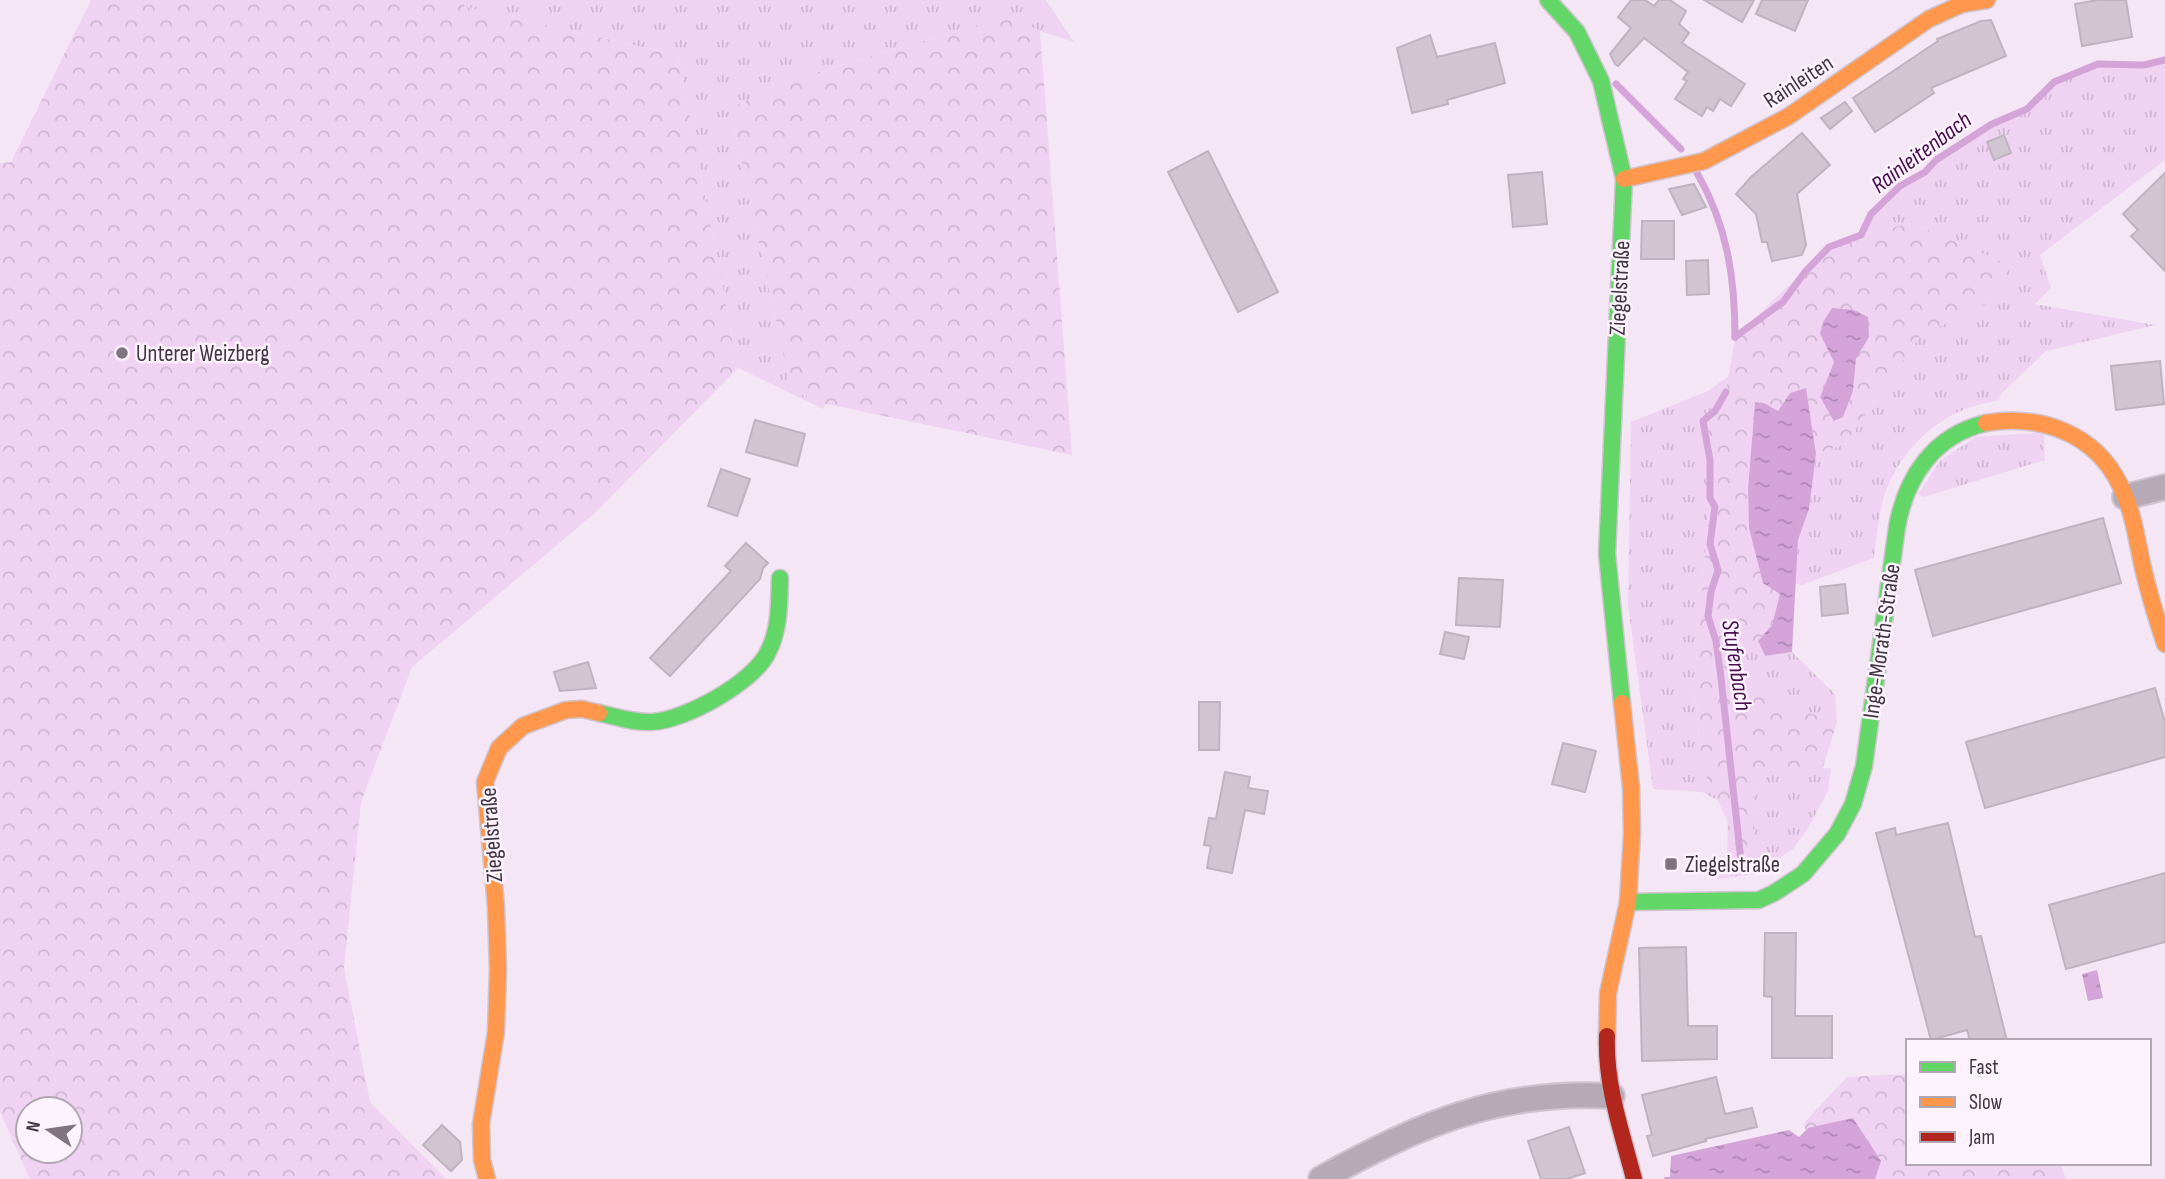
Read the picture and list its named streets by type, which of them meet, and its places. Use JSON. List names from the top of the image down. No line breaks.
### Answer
{"streets":{"street":["Rainleiten","Ziegelstraße","Inge-Morath-Straße"]},"crossings":[["Rainleiten","Ziegelstraße"],["Ziegelstraße","Inge-Morath-Straße"]],"water":["Rainleitenbach","Stufenbach"],"places":{"other":["Unterer Weizberg"],"transit":["Ziegelstraße"]},"legend":["Fast","Slow","Jam"],"north":"left"}
